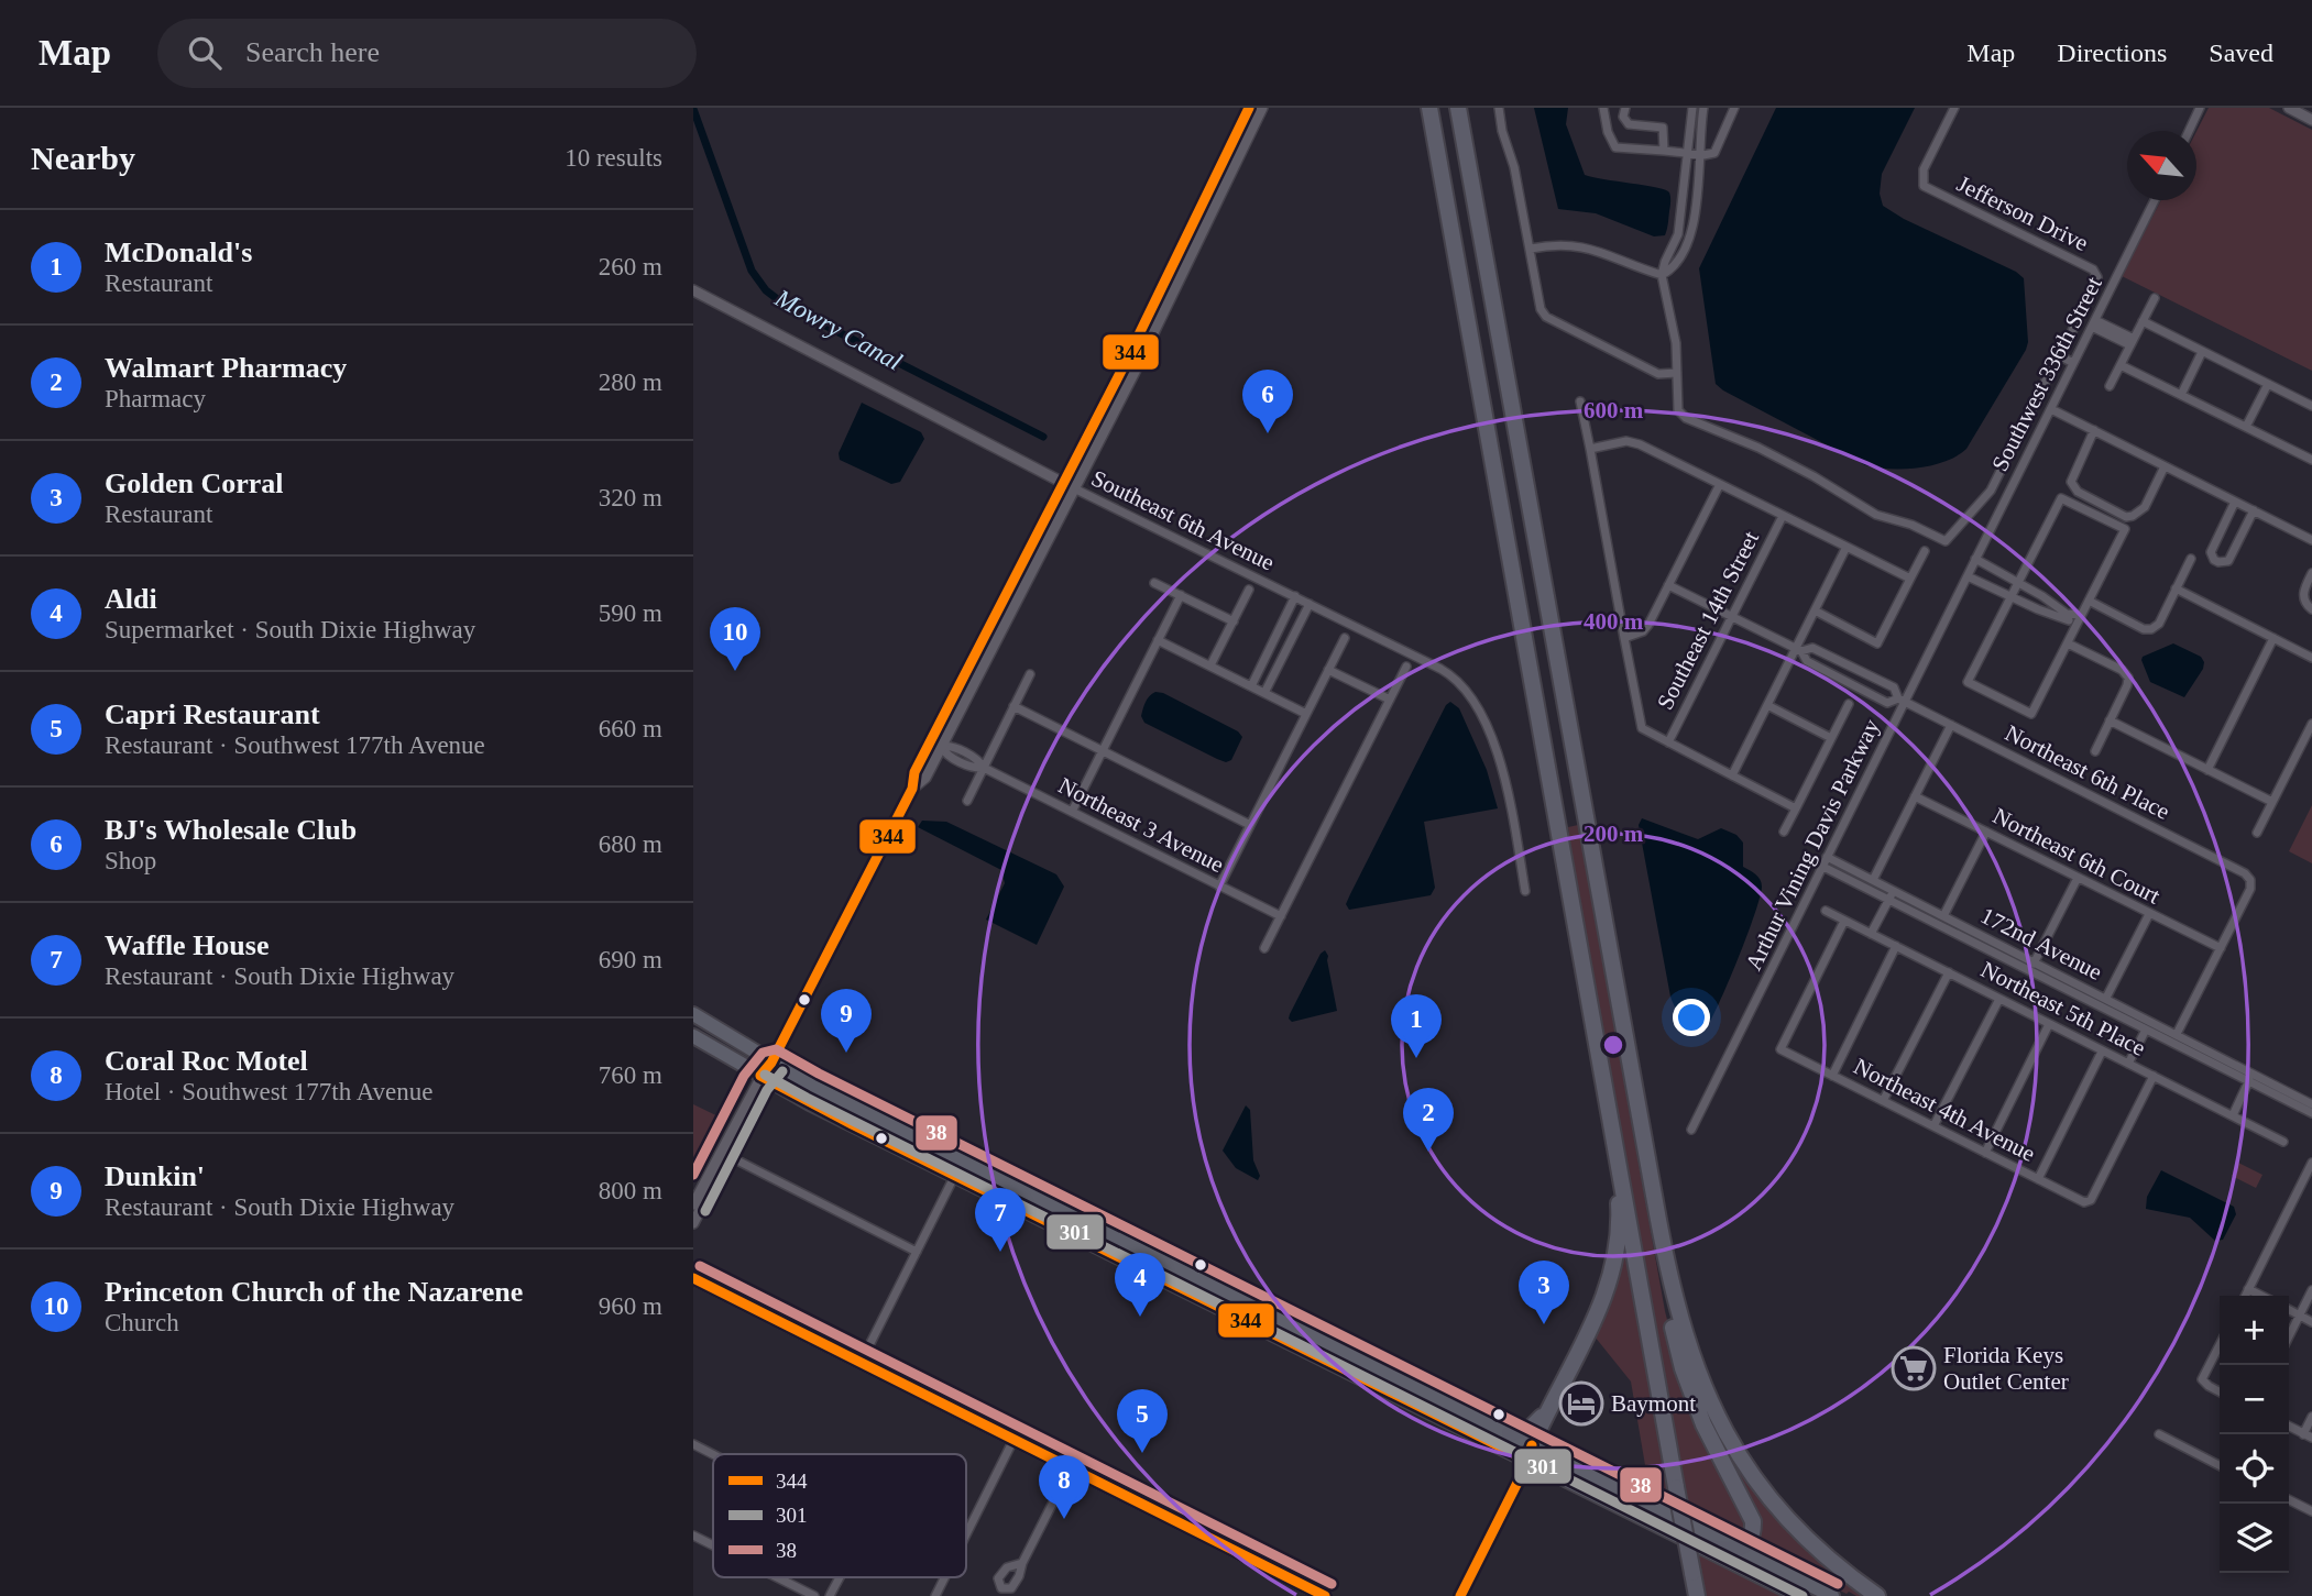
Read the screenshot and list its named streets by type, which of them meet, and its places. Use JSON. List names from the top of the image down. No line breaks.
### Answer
{"streets":{"street":["Jefferson Drive","Southwest 336th Street","Southeast 6th Avenue","Southeast 14th Street","Northeast 6th Place","Northeast 3 Avenue","Arthur Vining Davis Parkway","Northeast 6th Court","172nd Avenue","Northeast 5th Place","Northeast 4th Avenue"]},"crossings":[["Southwest 336th Street","Arthur Vining Davis Parkway"],["Northeast 6th Place","Arthur Vining Davis Parkway"],["Northeast 6th Place","Northeast 6th Court"],["Arthur Vining Davis Parkway","172nd Avenue"],["Northeast 5th Place","Northeast 4th Avenue"]],"water":["Mowry Canal"],"places":{"supermarket":["Florida Keys Outlet Center"],"hotel":["Baymont"]},"lines":["transit line 344","transit line 38","transit line 301"],"legend":["344","301","38"],"north":"top left","page":{"header":"Map","search":"Search here","nav":["Map","Directions","Saved"],"heading":["Nearby","10 results"],"list":[{"mark":"1","name":"McDonald's","note":"Restaurant","value":"260 m"},{"mark":"2","name":"Walmart Pharmacy","note":"Pharmacy","value":"280 m"},{"mark":"3","name":"Golden Corral","note":"Restaurant","value":"320 m"},{"mark":"4","name":"Aldi","note":"Supermarket · South Dixie Highway","value":"590 m"},{"mark":"5","name":"Capri Restaurant","note":"Restaurant · Southwest 177th Avenue","value":"660 m"},{"mark":"6","name":"BJ's Wholesale Club","note":"Shop","value":"680 m"},{"mark":"7","name":"Waffle House","note":"Restaurant · South Dixie Highway","value":"690 m"},{"mark":"8","name":"Coral Roc Motel","note":"Hotel · Southwest 177th Avenue","value":"760 m"},{"mark":"9","name":"Dunkin'","note":"Restaurant · South Dixie Highway","value":"800 m"},{"mark":"10","name":"Princeton Church of the Nazarene","note":"Church","value":"960 m"}],"pins":["6","10","9","1","2","7","4","3","5","8"],"map_buttons":["+","−"]},"rings":["600 m","400 m","200 m"]}
